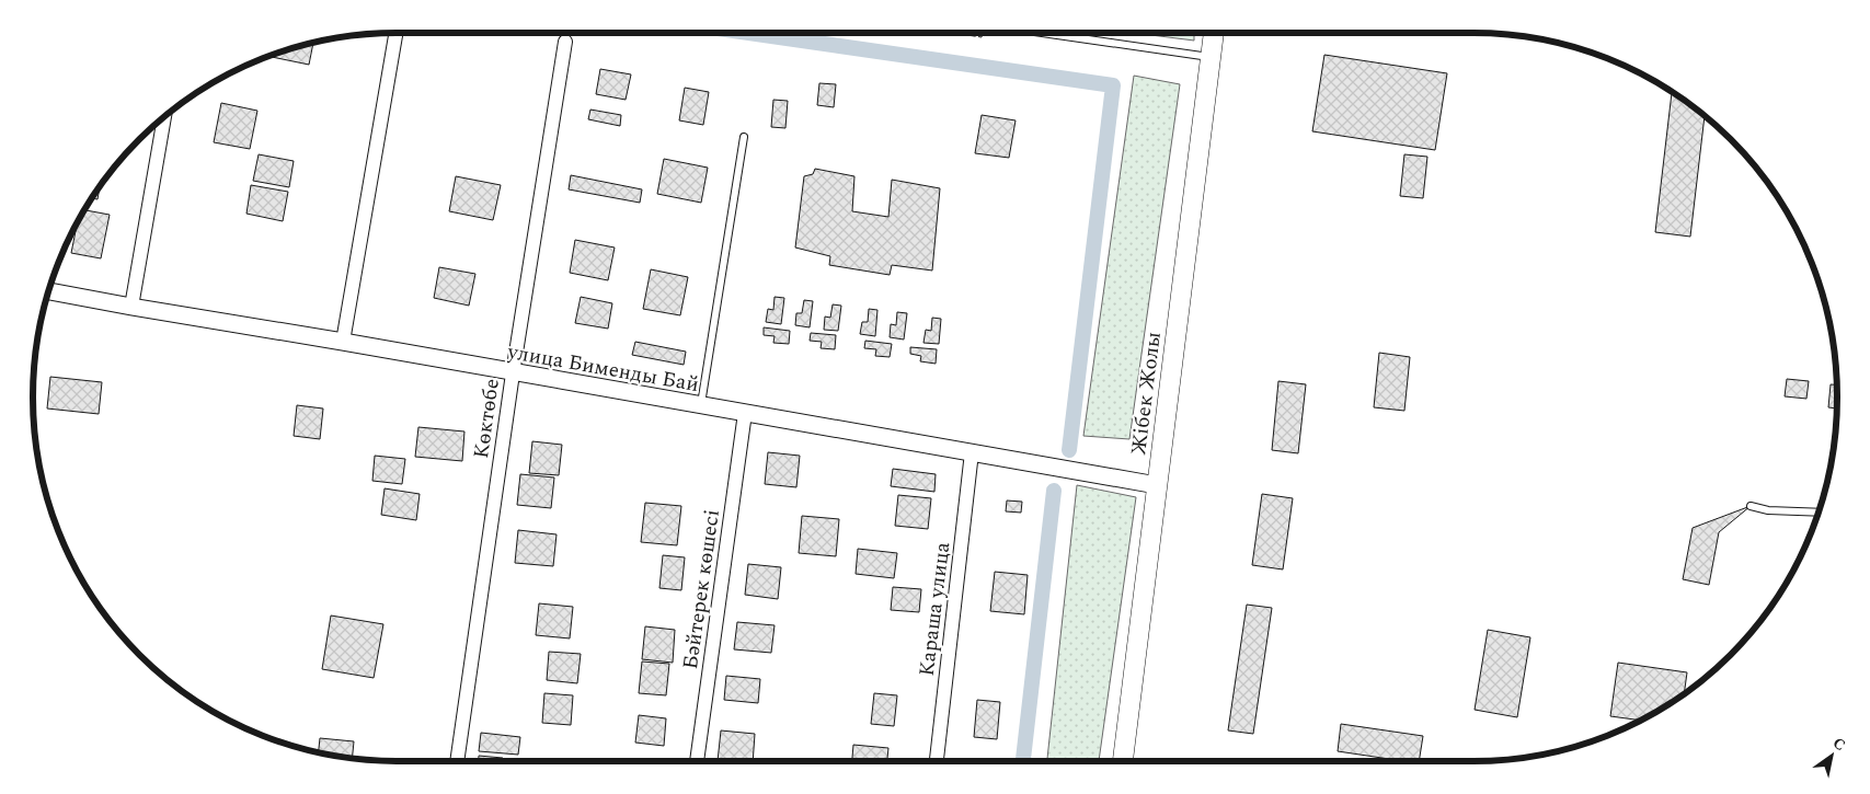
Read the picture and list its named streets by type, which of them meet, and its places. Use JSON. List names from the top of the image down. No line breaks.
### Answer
{"streets":{"main road":["Жібек Жолы"],"street":["улица Бименды Бай","Көктөбе","Бәйтерек көшесі","Караша улица"]},"crossings":[["улица Бименды Бай","Жібек Жолы"],["улица Бименды Бай","Көктөбе"],["улица Бименды Бай","Бәйтерек көшесі"],["улица Бименды Бай","Караша улица"]],"north":"top right"}
